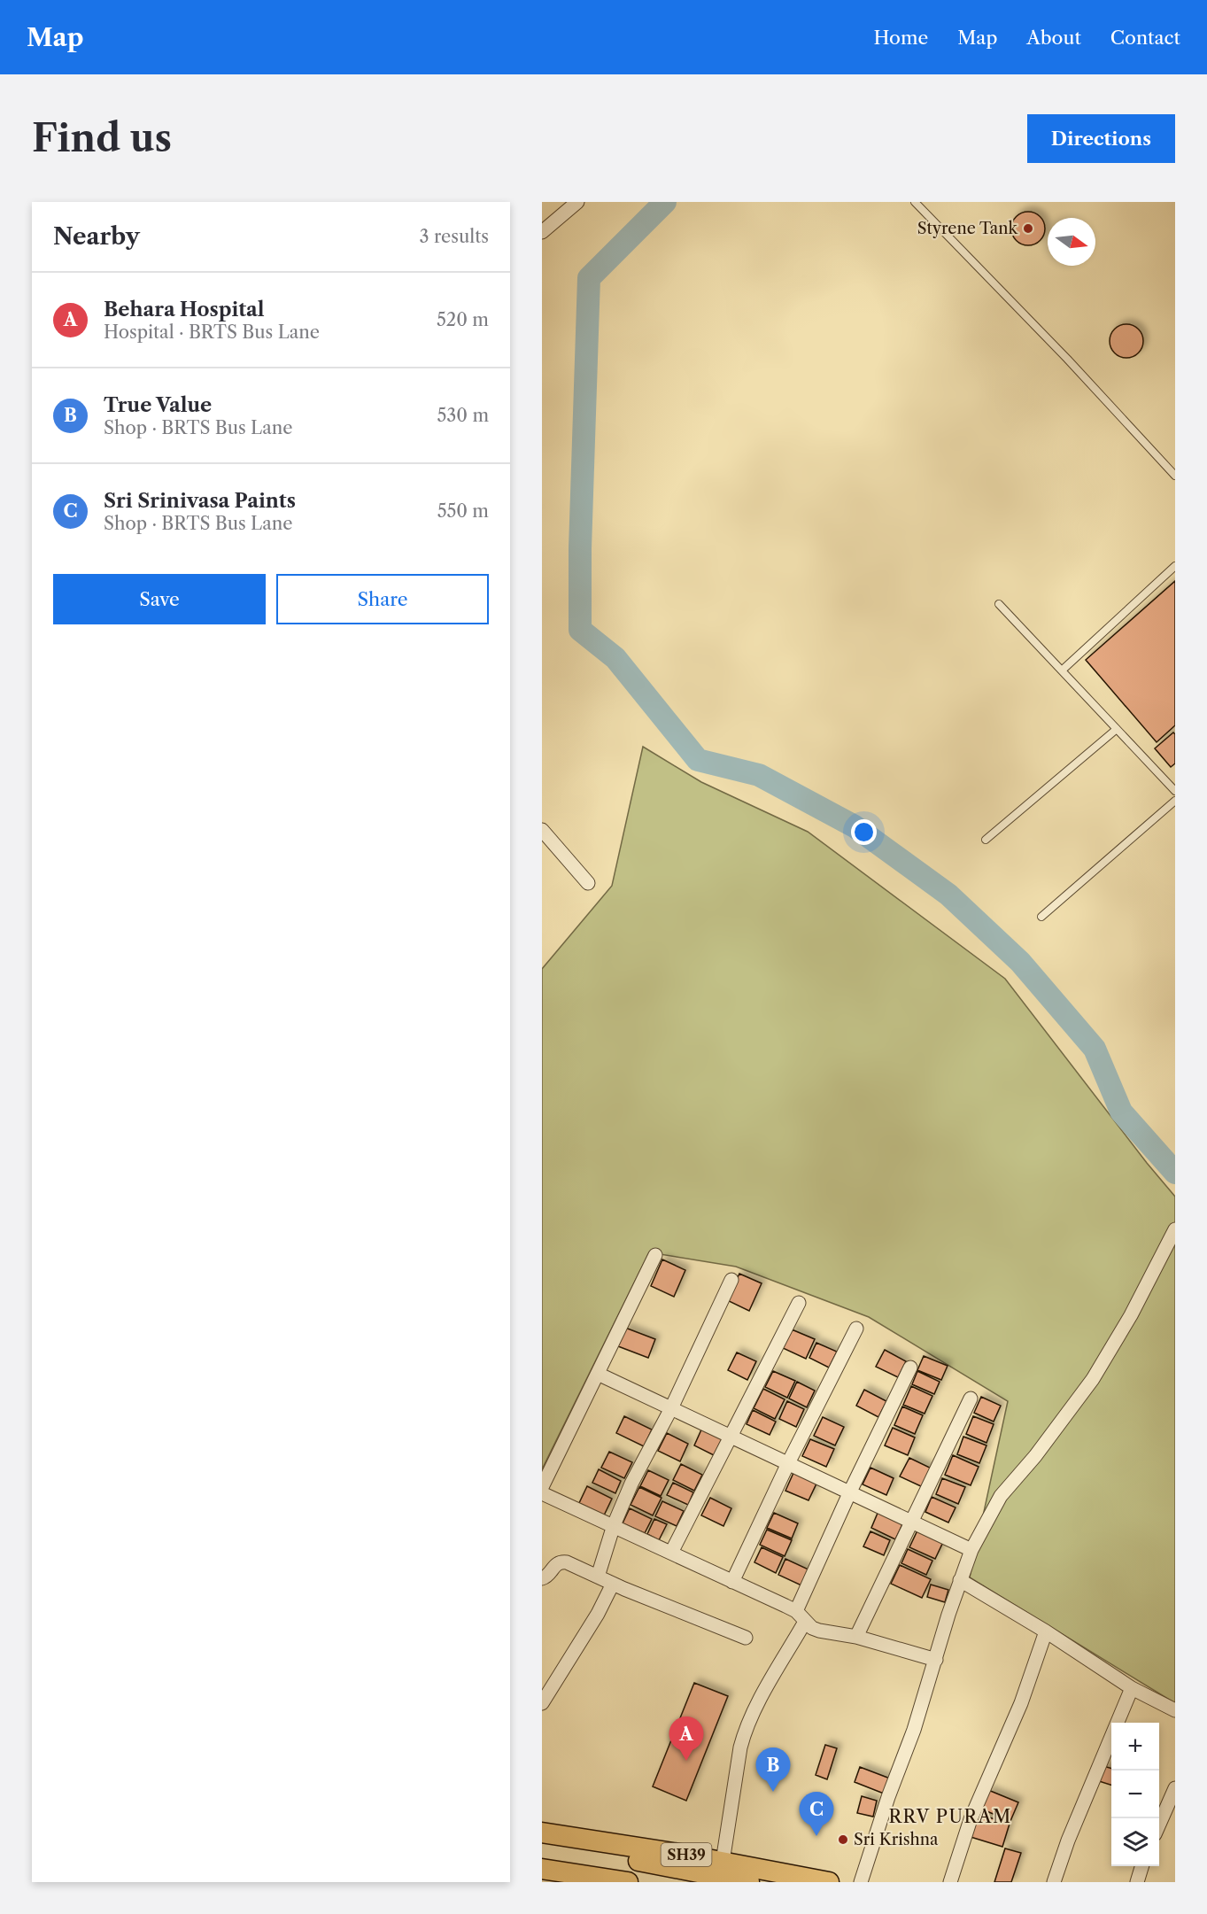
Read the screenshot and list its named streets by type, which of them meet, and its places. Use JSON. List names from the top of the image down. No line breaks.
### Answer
{"streets":{"main road":["SH39"]},"districts":["RRV PURAM"],"places":["Styrene Tank","Sri Krishna"],"north":"right","page":{"header":"Map","nav":["Home","Map","About","Contact"],"buttons":["Directions",["Save","Share"]],"title":"Find us","heading":["Nearby","3 results"],"list":[{"mark":"A","name":"Behara Hospital","note":"Hospital · BRTS Bus Lane","value":"520 m"},{"mark":"B","name":"True Value","note":"Shop · BRTS Bus Lane","value":"530 m"},{"mark":"C","name":"Sri Srinivasa Paints","note":"Shop · BRTS Bus Lane","value":"550 m"}],"pins":["A","B","C"],"map_buttons":["+","−"]}}
